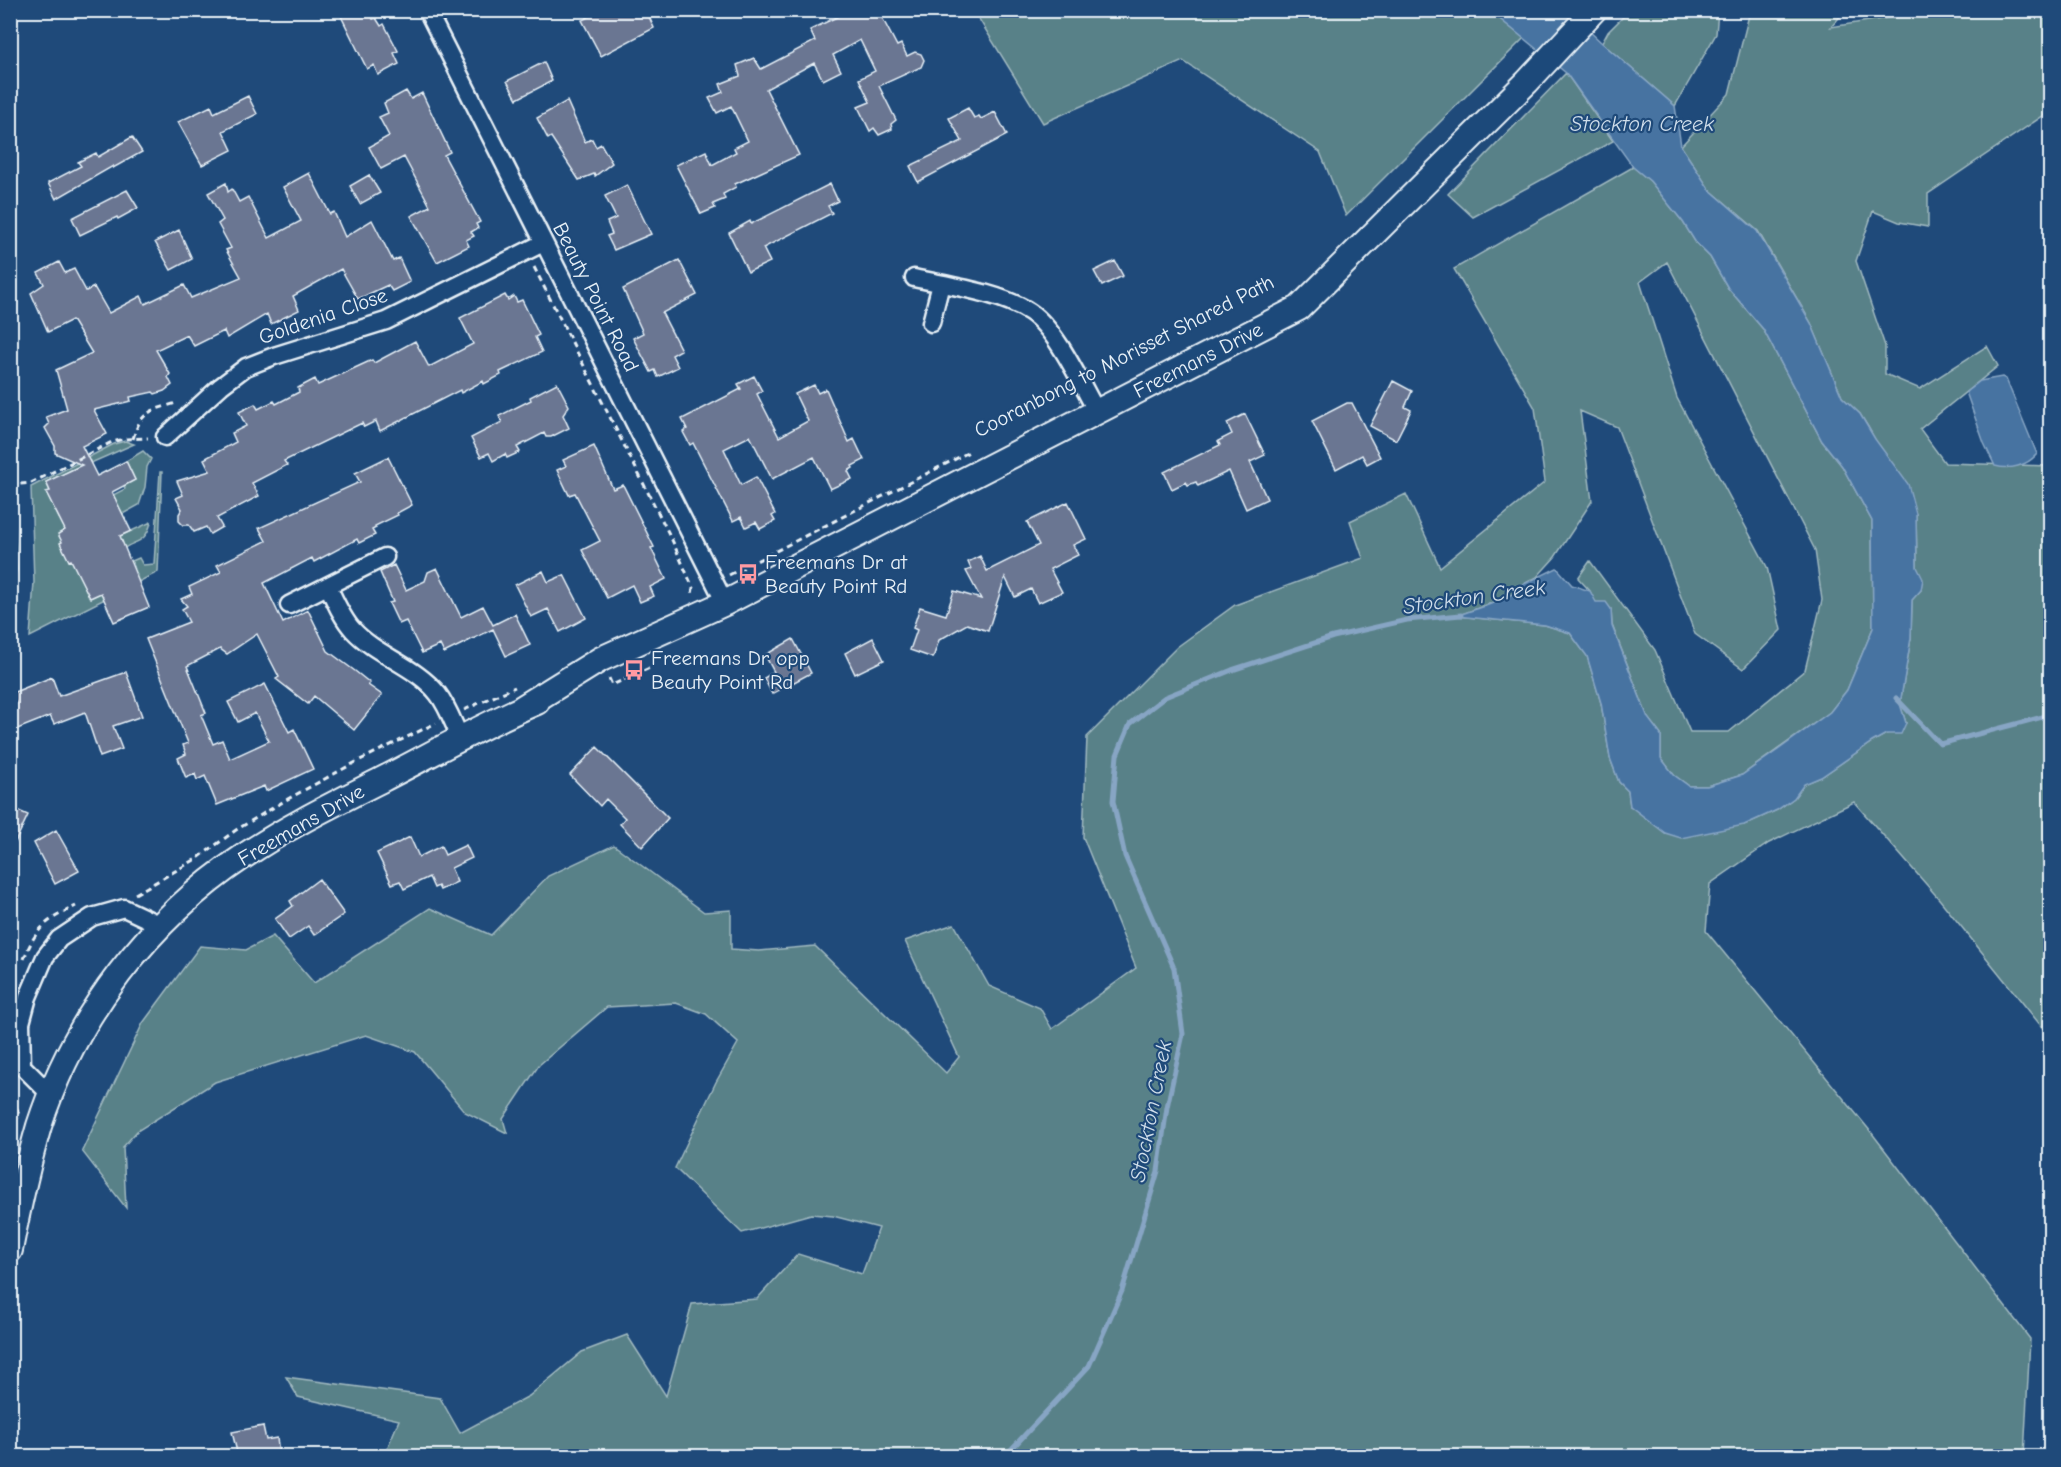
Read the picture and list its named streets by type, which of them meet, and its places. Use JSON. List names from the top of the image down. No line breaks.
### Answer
{"streets":{"main road":["Freemans Drive"],"street":["Beauty Point Road","Goldenia Close"],"path":["Cooranbong to Morisset Shared Path"]},"crossings":[["Beauty Point Road","Goldenia Close"],["Beauty Point Road","Cooranbong to Morisset Shared Path"],["Beauty Point Road","Freemans Drive"],["Goldenia Close","Cooranbong to Morisset Shared Path"],["Cooranbong to Morisset Shared Path","Freemans Drive"]],"water":["Stockton Creek"],"places":{"bus stop":["Freemans Dr at Beauty Point Rd","Freemans Dr opp Beauty Point Rd"]}}
